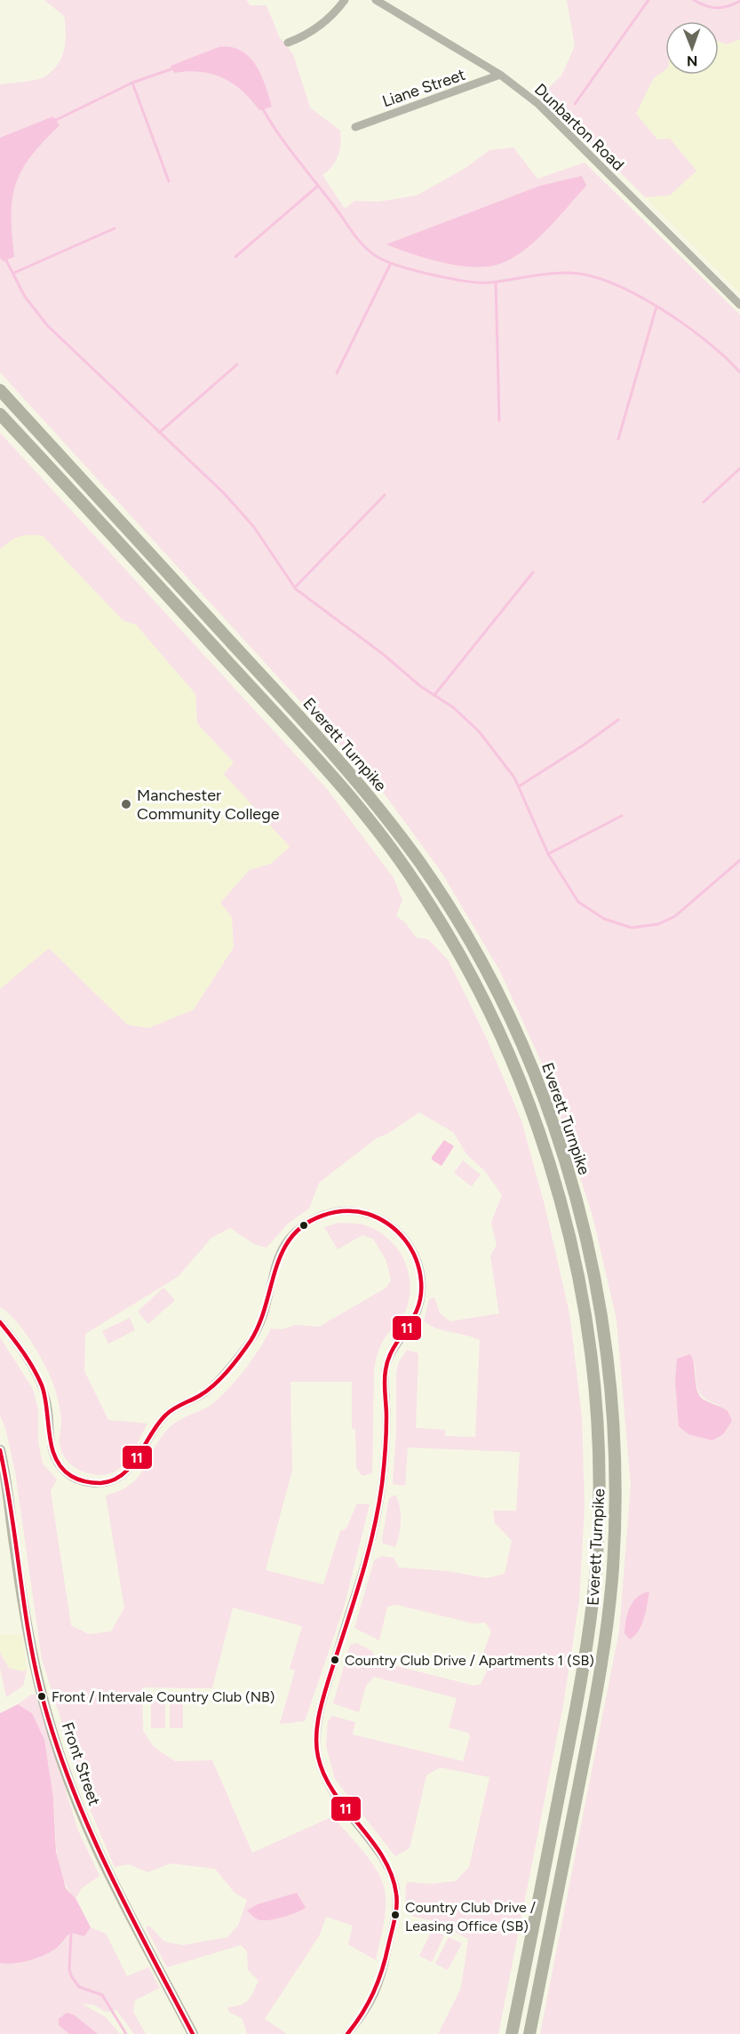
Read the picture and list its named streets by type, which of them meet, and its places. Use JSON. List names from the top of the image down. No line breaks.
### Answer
{"streets":{"highway":["Everett Turnpike"],"main road":["Front Street"],"street":["Liane Street","Dunbarton Road"]},"crossings":[["Liane Street","Dunbarton Road"]],"places":["Manchester Community College","Country Club Drive / Apartments 1 (SB)","Front / Intervale Country Club (NB)","Country Club Drive / Leasing Office (SB)"],"lines":["transit line 11"],"north":"bottom"}
